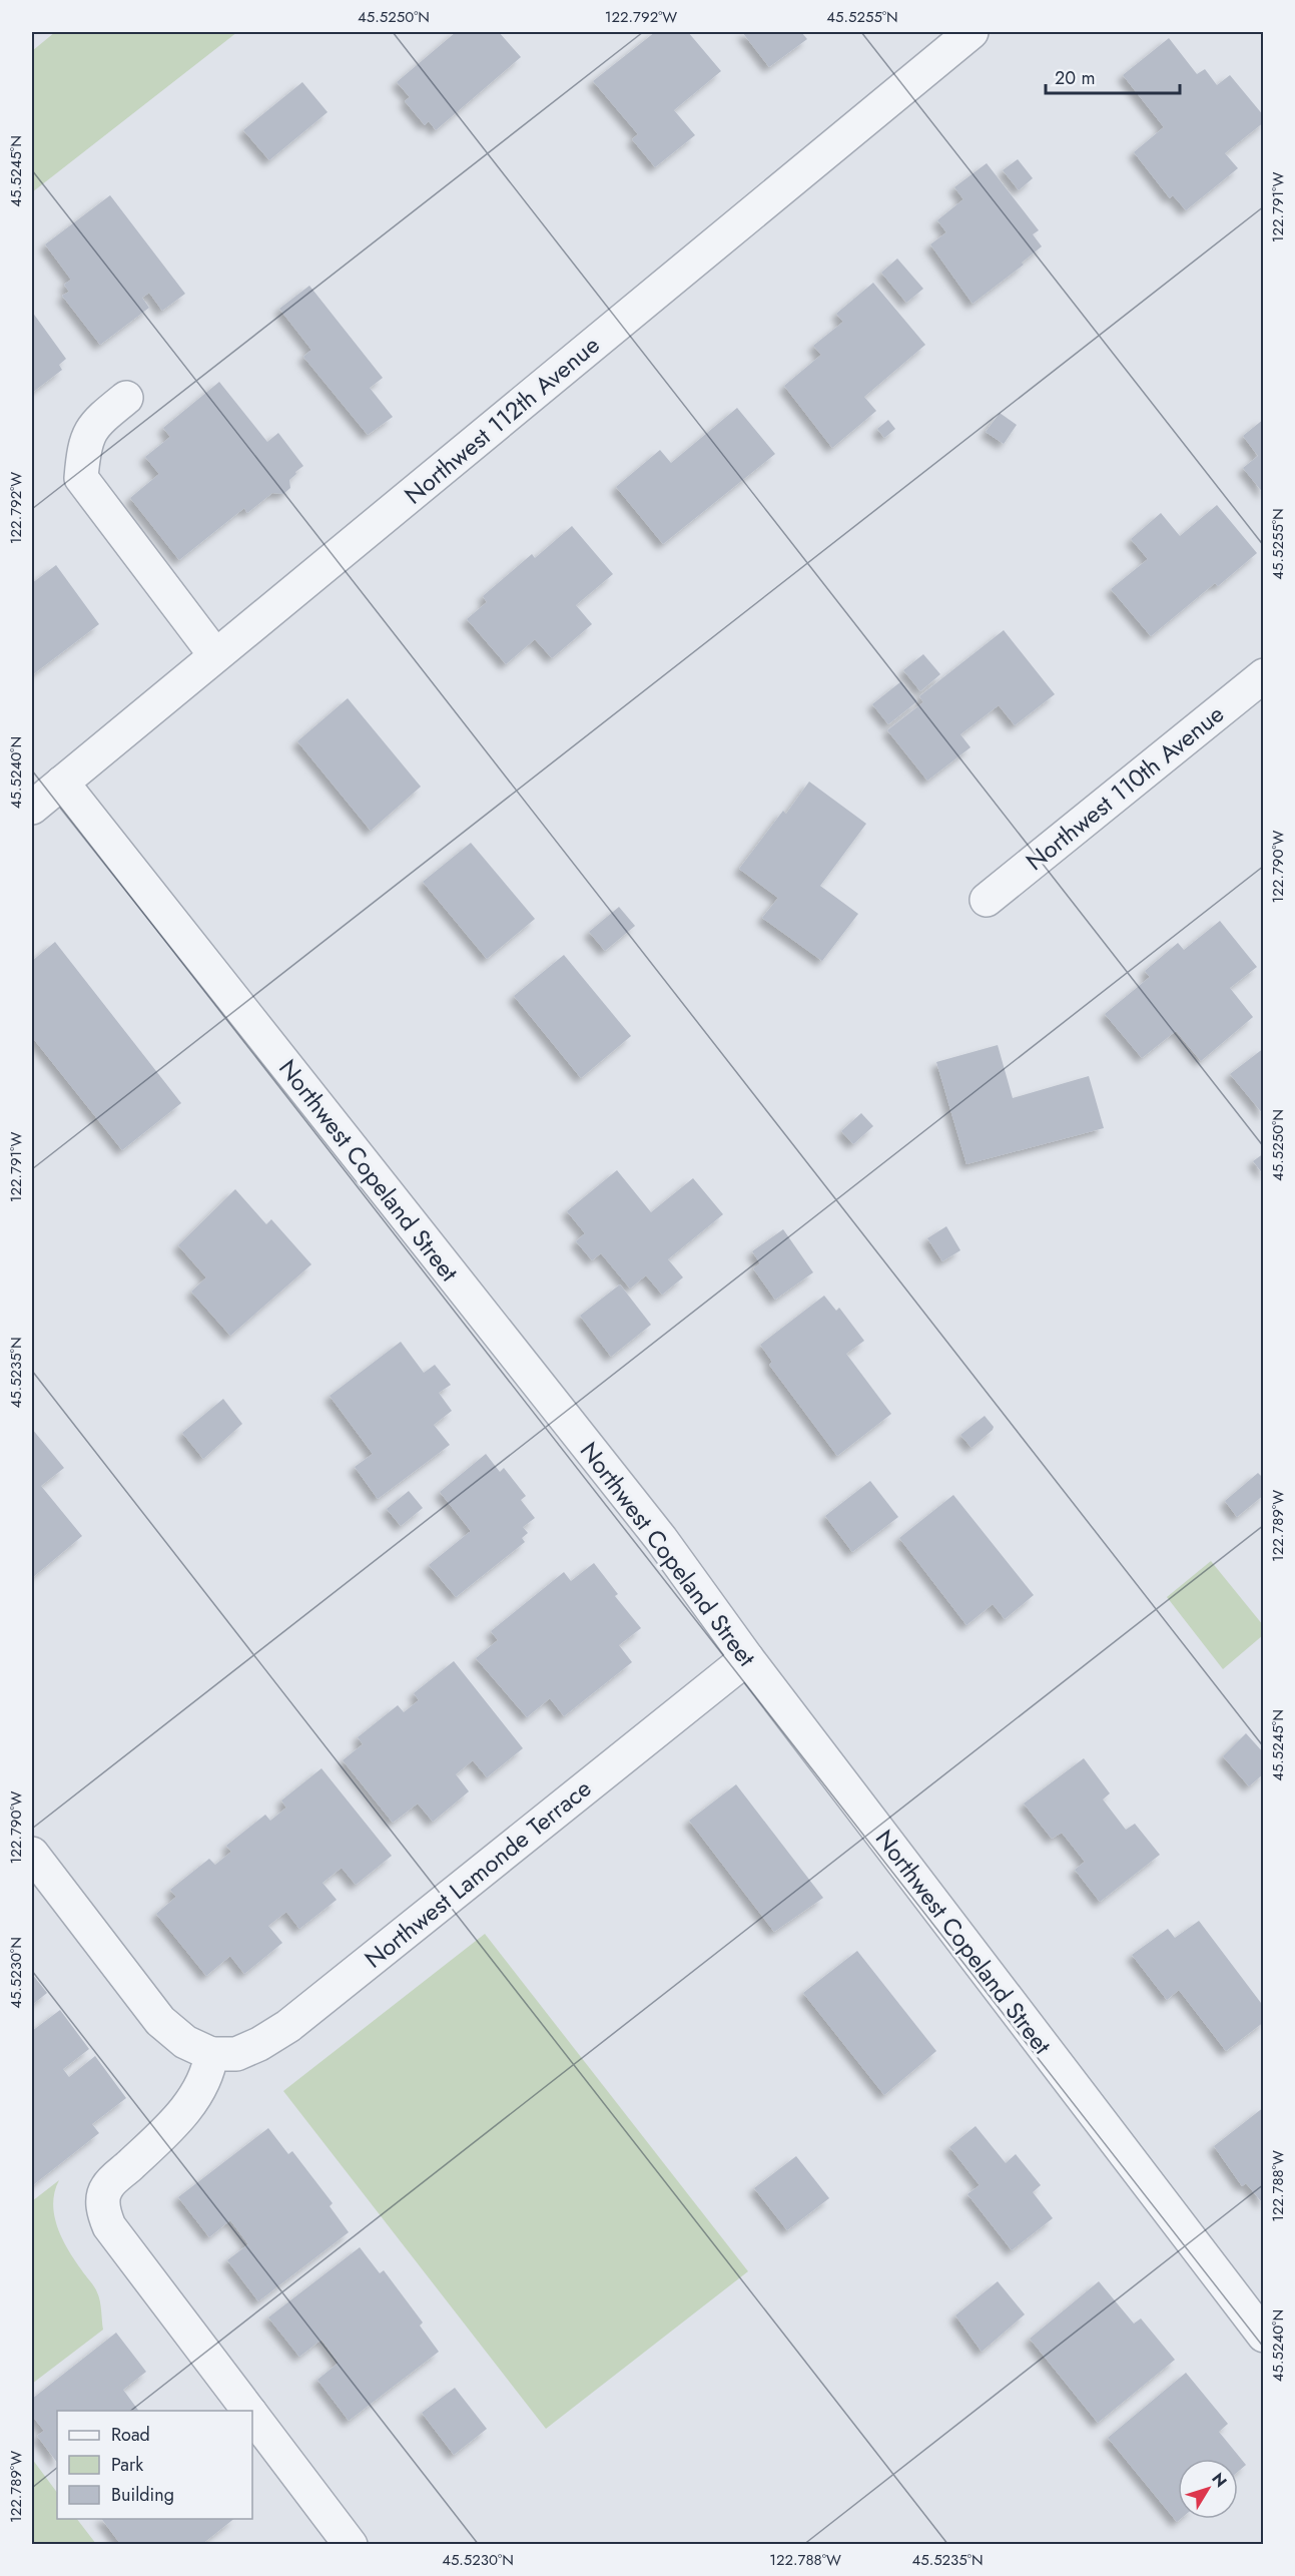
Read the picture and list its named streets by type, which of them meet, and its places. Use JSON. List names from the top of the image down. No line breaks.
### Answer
{"streets":{"street":["Northwest 112th Avenue","Northwest 110th Avenue","Northwest Copeland Street","Northwest Lamonde Terrace"]},"crossings":[["Northwest 112th Avenue","Northwest Copeland Street"],["Northwest Copeland Street","Northwest Lamonde Terrace"]],"legend":["Road","Park","Building"],"scale_bar":"20 m","north":"top right","coordinates":["45.5250°N","122.792°W","45.5255°N","45.5245°N","122.791°W","45.5240°N","122.790°W","45.5235°N","122.789°W","45.5230°N","122.788°W"]}
